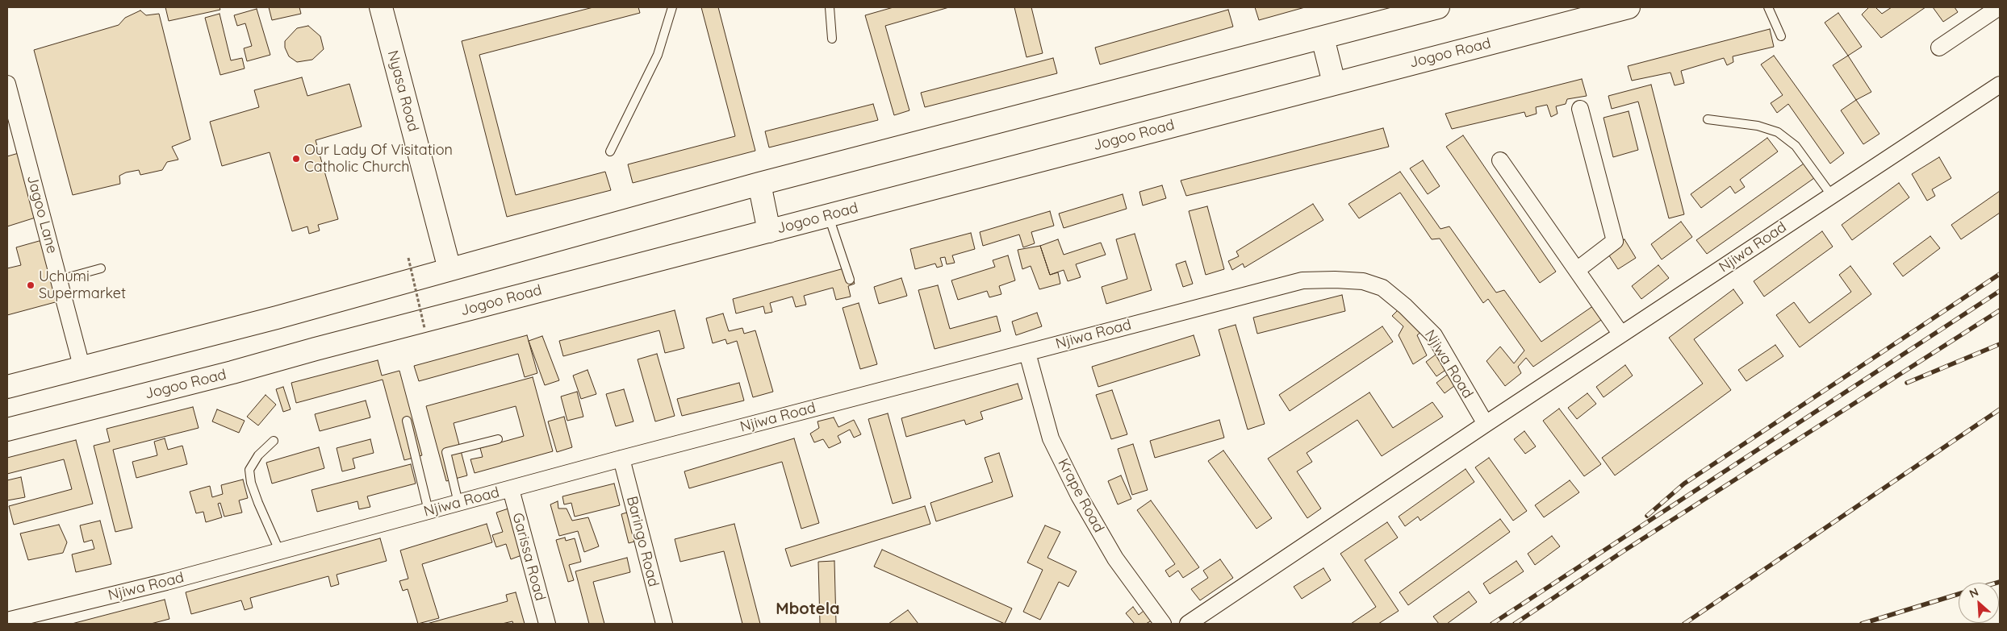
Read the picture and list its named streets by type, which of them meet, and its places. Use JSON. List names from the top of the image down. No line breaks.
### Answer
{"streets":{"main road":["Jogoo Road","Nyasa Road"],"street":["Jagoo Lane","Njiwa Road","Krape Road","Baringo Road","Garissa Road"]},"crossings":[["Njiwa Road","Krape Road"],["Njiwa Road","Baringo Road"],["Njiwa Road","Garissa Road"]],"districts":["Mbotela"],"places":["Our Lady Of Visitation Catholic Church","Uchumi Supermarket"],"north":"top left"}
